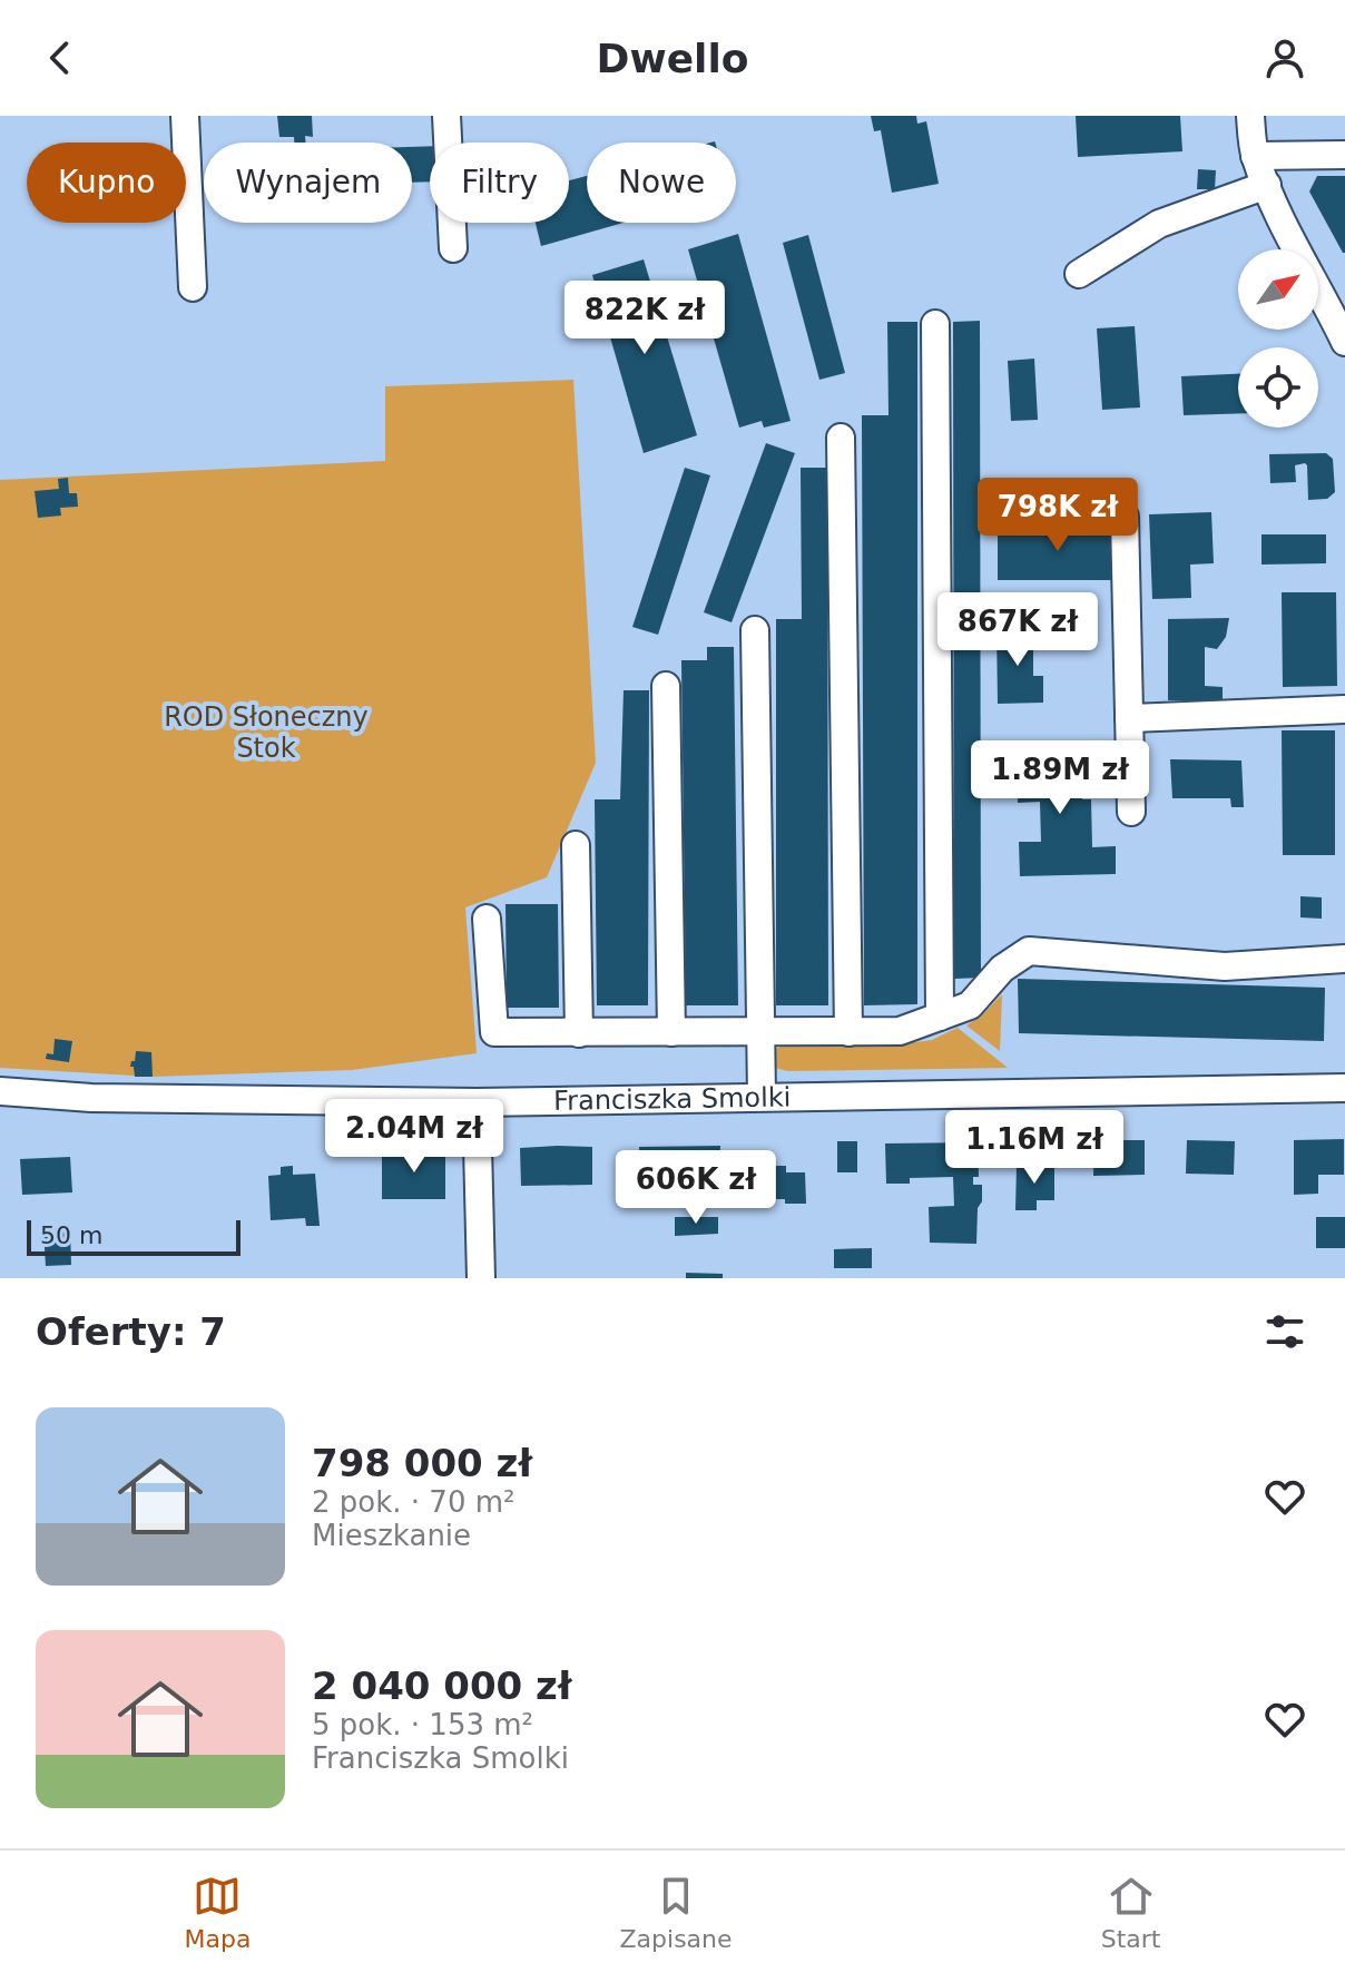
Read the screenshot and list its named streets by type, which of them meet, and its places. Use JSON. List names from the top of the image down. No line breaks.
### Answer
{"streets":{"street":["Franciszka Smolki"]},"parks":["ROD Słoneczny Stok"],"scale_bar":"50 m","north":"top right","page":{"header":"Dwello","chip":["Kupno","Wynajem","Filtry","Nowe"],"price":["822K zł","798K zł","867K zł","1.89M zł","2.04M zł","1.16M zł","606K zł"],"scale":"50 m","heading":"Oferty: 7","list":[{"name":"798 000 zł","note":"2 pok. · 70 m² · Mieszkanie"},{"name":"2 040 000 zł","note":"5 pok. · 153 m² · Franciszka Smolki"}],"tabs":["Mapa","Zapisane","Start"]}}
